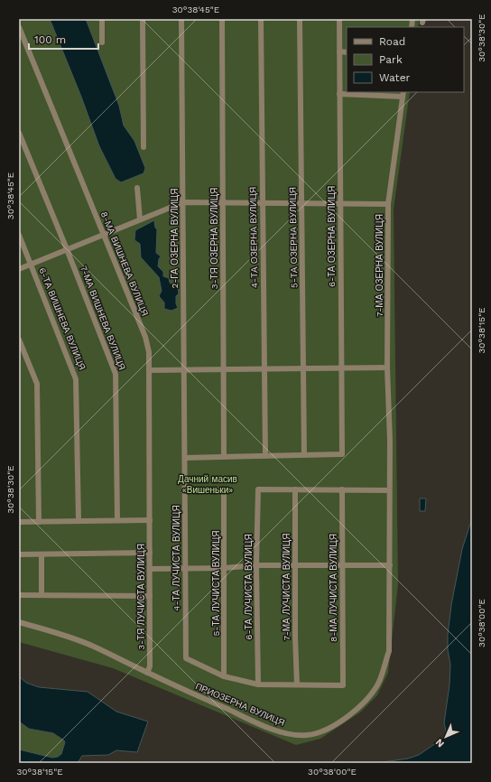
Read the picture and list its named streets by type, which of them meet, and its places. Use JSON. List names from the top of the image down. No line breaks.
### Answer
{"streets":{"street":["6-ТА ОЗЕРНА ВУЛИЦЯ","4-ТА ОЗЕРНА ВУЛИЦЯ","5-ТА ОЗЕРНА ВУЛИЦЯ","2-ГА ОЗЕРНА ВУЛИЦЯ","3-ТЯ ОЗЕРНА ВУЛИЦЯ","8-МА ВИШНЕВА ВУЛИЦЯ","7-МА ОЗЕРНА ВУЛИЦЯ","7-МА ВИШНЕВА ВУЛИЦЯ","6-ТА ВИШНЕВА ВУЛИЦЯ","4-ТА ЛУЧИСТА ВУЛИЦЯ","5-ТА ЛУЧИСТА ВУЛИЦЯ","6-ТА ЛУЧИСТА ВУЛИЦЯ","7-МА ЛУЧИСТА ВУЛИЦЯ","8-МА ЛУЧИСТА ВУЛИЦЯ","3-ТЯ ЛУЧИСТА ВУЛИЦЯ","ПРИОЗЕРНА ВУЛИЦЯ"]},"crossings":[["6-ТА ОЗЕРНА ВУЛИЦЯ","5-ТА ОЗЕРНА ВУЛИЦЯ"],["2-ГА ОЗЕРНА ВУЛИЦЯ","4-ТА ЛУЧИСТА ВУЛИЦЯ"],["8-МА ВИШНЕВА ВУЛИЦЯ","3-ТЯ ЛУЧИСТА ВУЛИЦЯ"],["7-МА ОЗЕРНА ВУЛИЦЯ","ПРИОЗЕРНА ВУЛИЦЯ"],["4-ТА ЛУЧИСТА ВУЛИЦЯ","5-ТА ЛУЧИСТА ВУЛИЦЯ"],["6-ТА ЛУЧИСТА ВУЛИЦЯ","7-МА ЛУЧИСТА ВУЛИЦЯ"],["7-МА ЛУЧИСТА ВУЛИЦЯ","8-МА ЛУЧИСТА ВУЛИЦЯ"],["3-ТЯ ЛУЧИСТА ВУЛИЦЯ","ПРИОЗЕРНА ВУЛИЦЯ"]],"parks":["Дачний масив «Вишеньки»"],"legend":["Road","Park","Water"],"scale_bar":"100 m","north":"bottom left","coordinates":["30°38'45\"E","30°38'30\"E","30°38'15\"E","30°38'00\"E"]}
